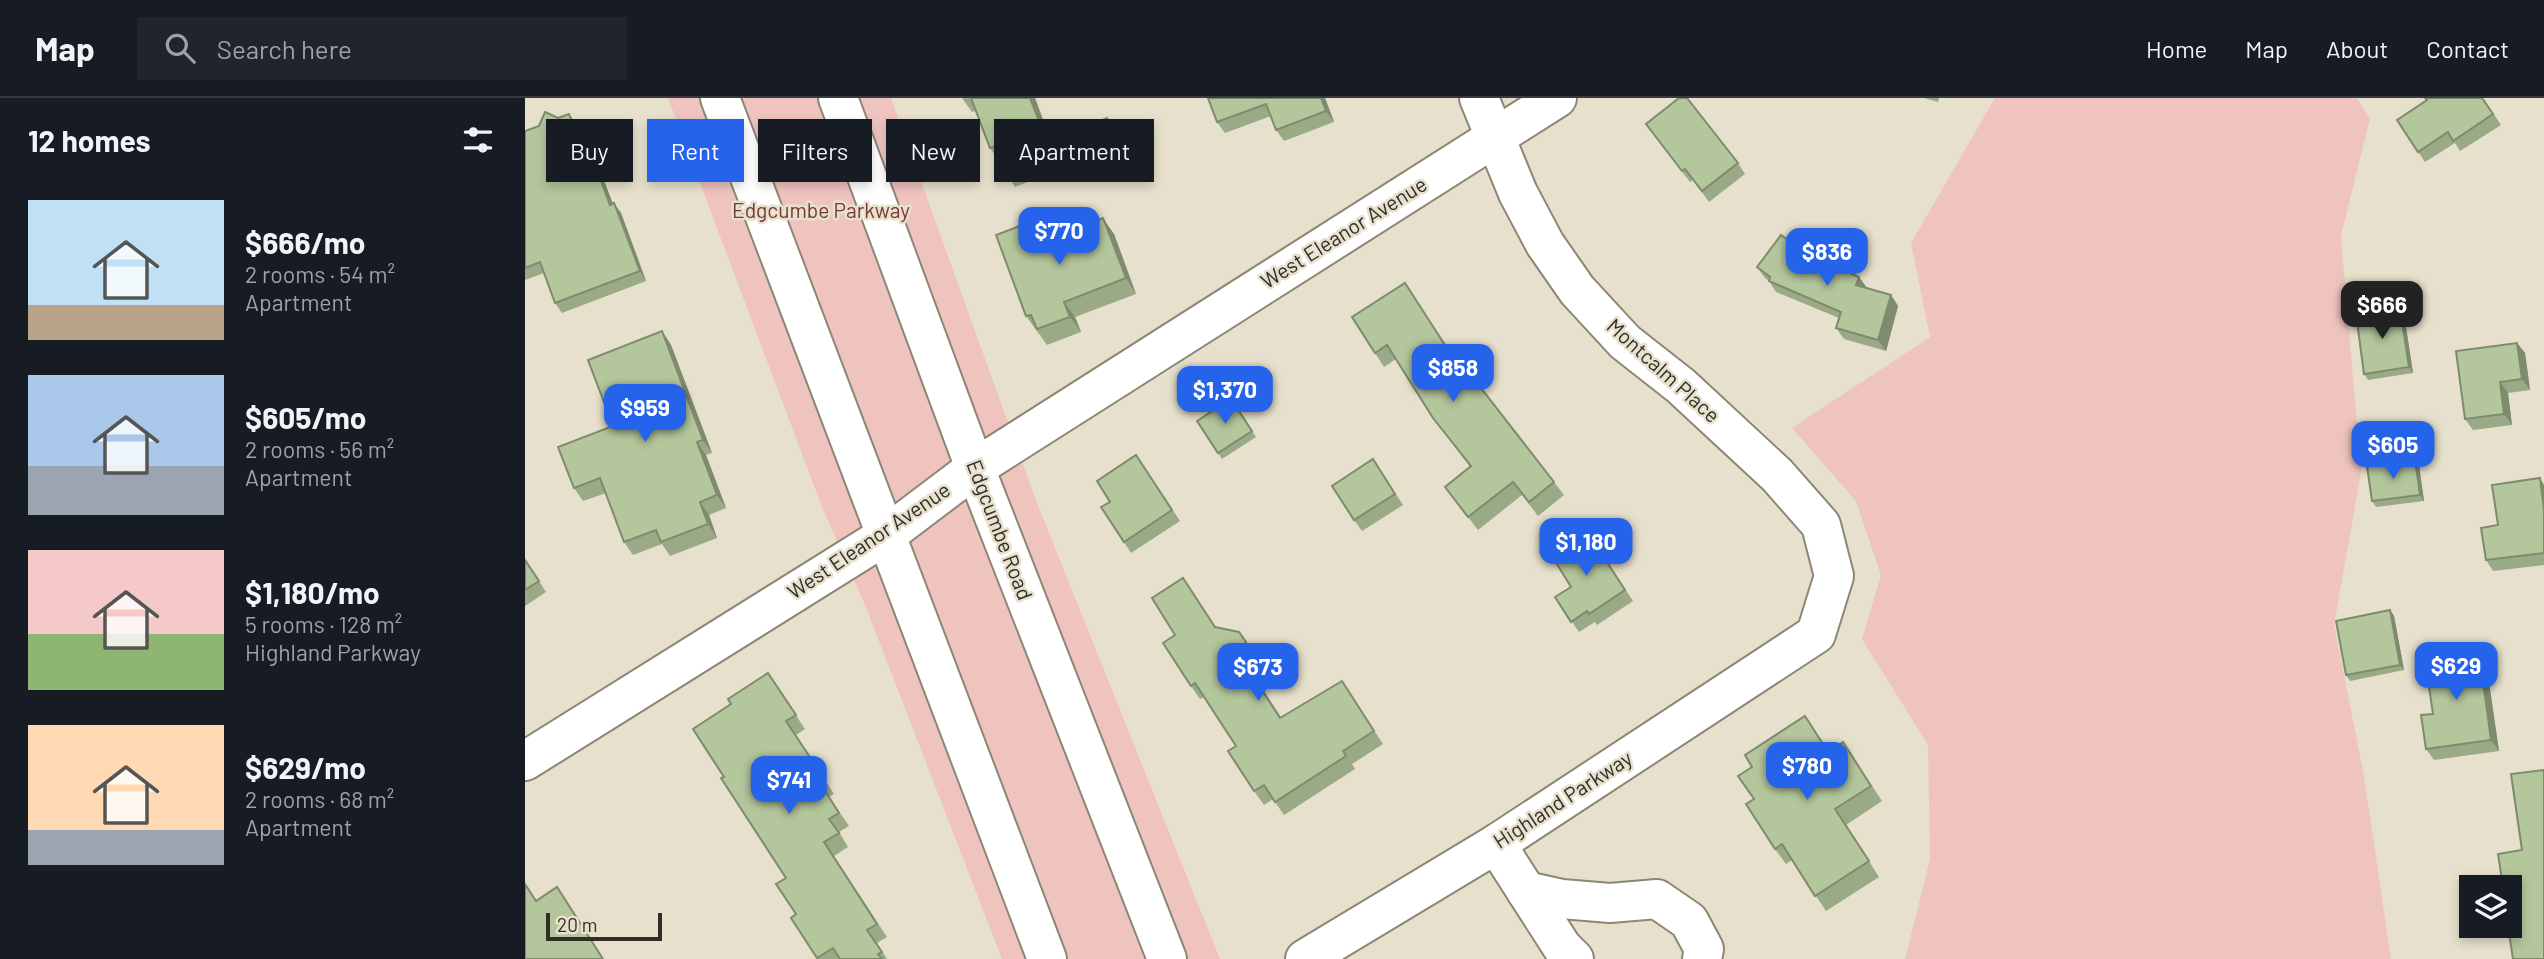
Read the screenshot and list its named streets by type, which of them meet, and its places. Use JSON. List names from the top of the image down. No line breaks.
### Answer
{"streets":{"street":["West Eleanor Avenue","Montcalm Place","Edgcumbe Road","Highland Parkway"]},"crossings":[["West Eleanor Avenue","Montcalm Place"],["West Eleanor Avenue","Edgcumbe Road"],["Montcalm Place","Highland Parkway"]],"parks":["Edgcumbe Parkway"],"scale_bar":"20 m","page":{"header":"Map","search":"Search here","nav":["Home","Map","About","Contact"],"heading":"12 homes","chip":["Buy","Rent","Filters","New","Apartment"],"list":[{"name":"$666/mo","note":"2 rooms · 54 m² · Apartment"},{"name":"$605/mo","note":"2 rooms · 56 m² · Apartment"},{"name":"$1,180/mo","note":"5 rooms · 128 m² · Highland Parkway"},{"name":"$629/mo","note":"2 rooms · 68 m² · Apartment"}],"price":["$770","$836","$666","$858","$1,370","$959","$605","$1,180","$629","$673","$780","$741"],"scale":"20 m"}}
